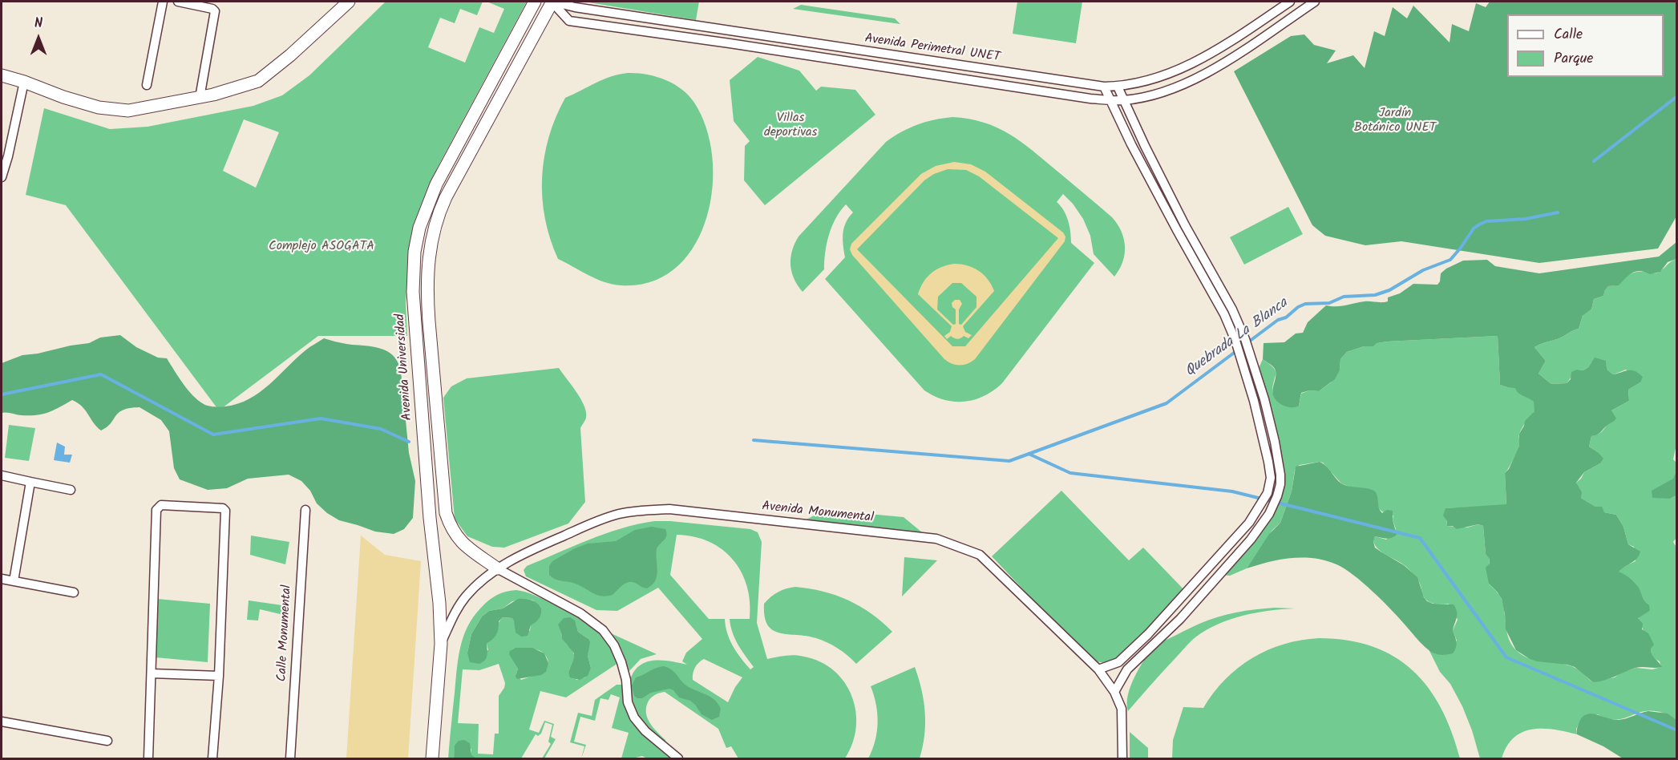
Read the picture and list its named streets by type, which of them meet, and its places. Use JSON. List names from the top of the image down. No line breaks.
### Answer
{"streets":{"street":["Avenida Perimetral UNET","Avenida Universidad","Avenida Monumental","Calle Monumental"]},"crossings":[["Avenida Perimetral UNET","Avenida Universidad"],["Avenida Universidad","Avenida Monumental"]],"water":["Quebrada La Blanca"],"parks":["Jardín Botánico UNET","Villas deportivas","Complejo ASOGATA"],"legend":["Calle","Parque"],"north":"top"}
